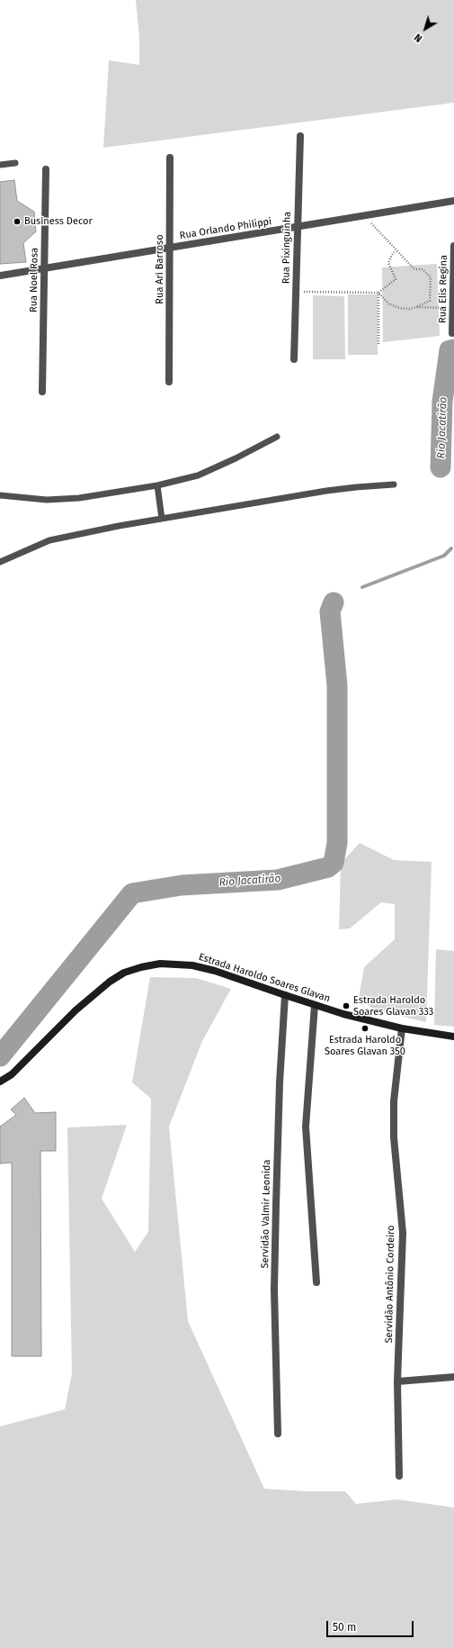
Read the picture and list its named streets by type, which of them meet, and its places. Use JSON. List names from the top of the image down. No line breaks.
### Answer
{"streets":{"main road":["Estrada Haroldo Soares Glavan"],"street":["Rua Orlando Philippi","Rua Pixinguinha","Rua Ari Barroso","Rua Noel Rosa","Rua Elis Regina","Servidão Valmir Leonida","Servidão Antônio Cordeiro"]},"crossings":[["Rua Orlando Philippi","Rua Pixinguinha"],["Rua Orlando Philippi","Rua Ari Barroso"],["Rua Orlando Philippi","Rua Noel Rosa"],["Estrada Haroldo Soares Glavan","Servidão Valmir Leonida"],["Estrada Haroldo Soares Glavan","Servidão Antônio Cordeiro"]],"water":["Rio Jacatirão"],"places":["Business Decor","Estrada Haroldo Soares Glavan 333","Estrada Haroldo Soares Glavan 350"],"scale_bar":"50 m","north":"bottom left"}
